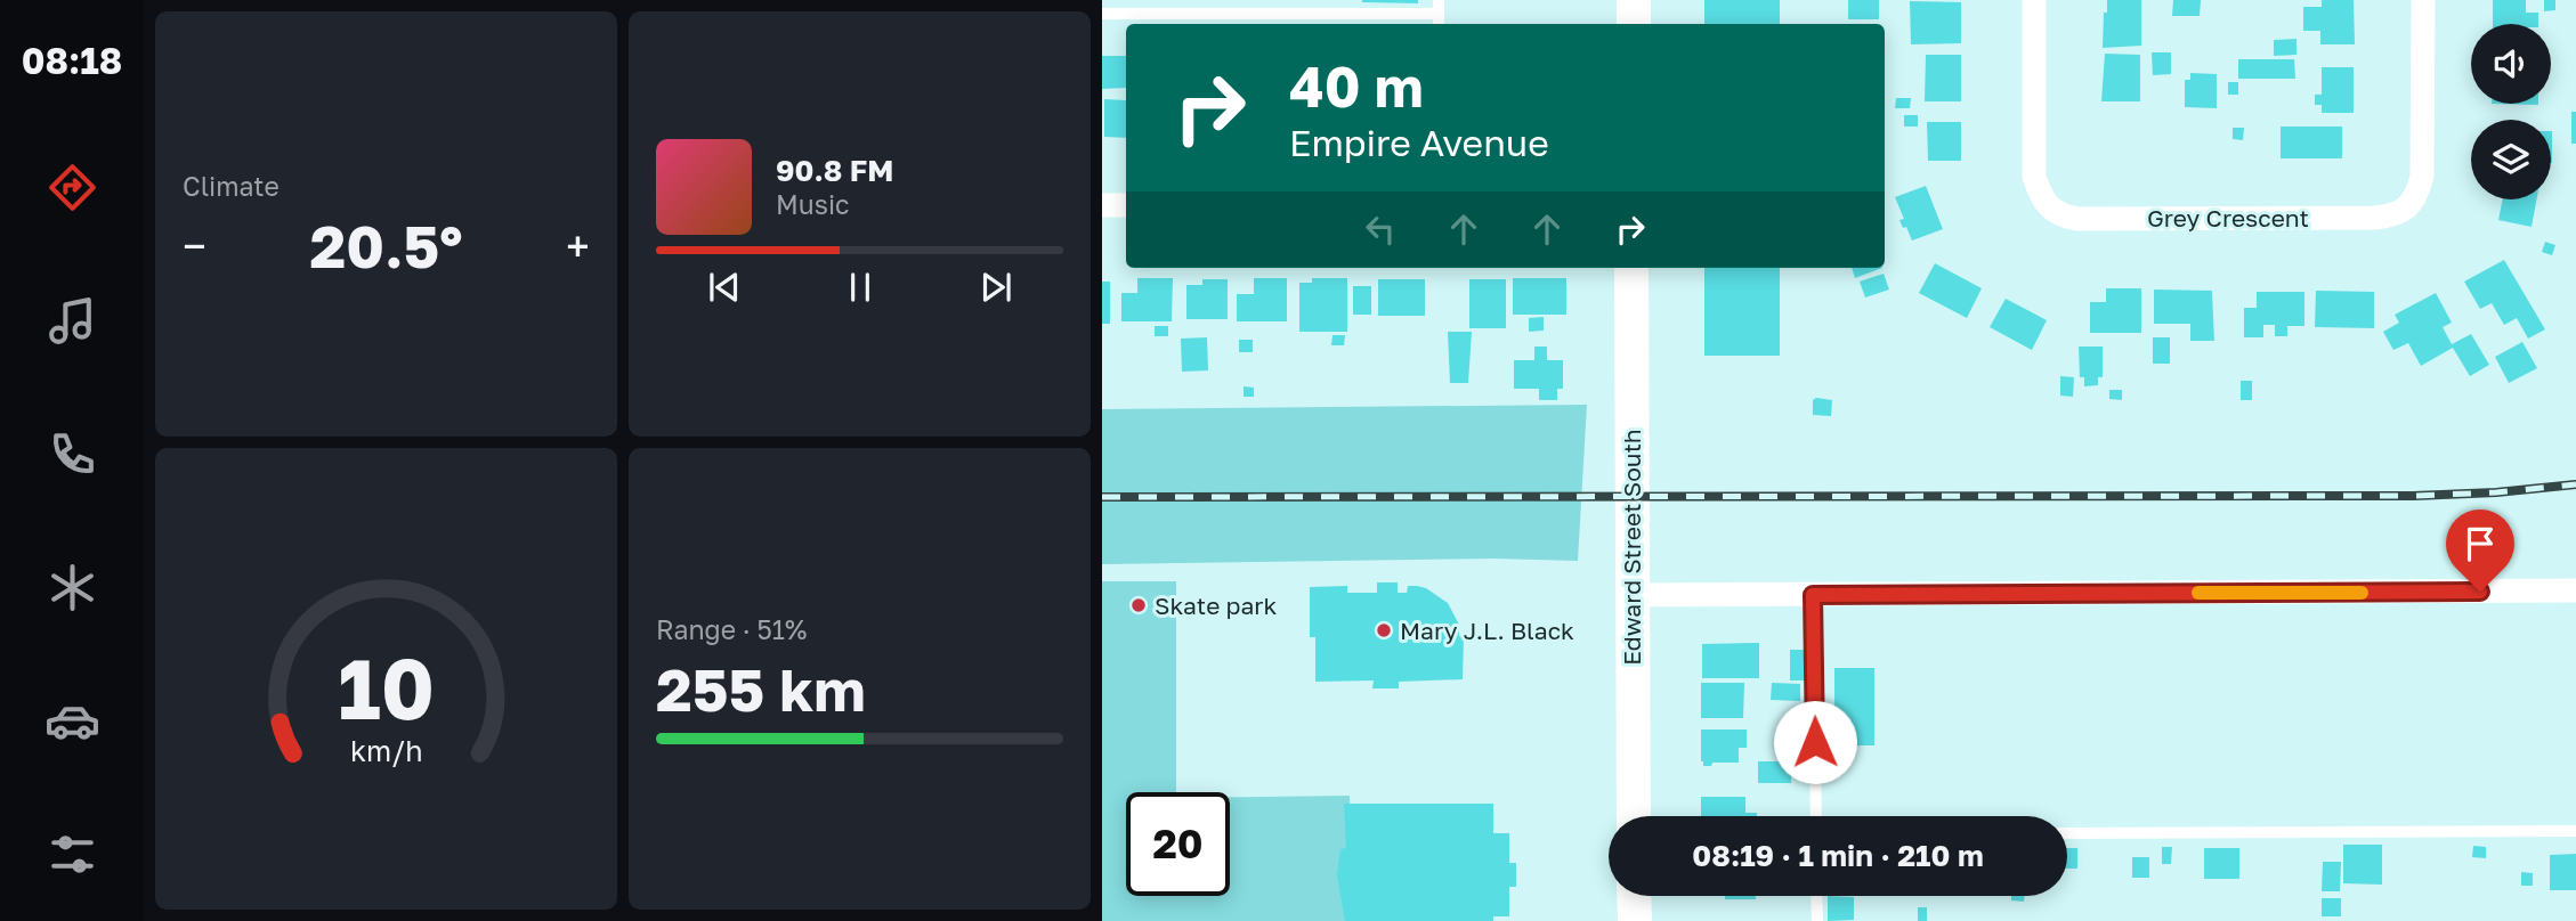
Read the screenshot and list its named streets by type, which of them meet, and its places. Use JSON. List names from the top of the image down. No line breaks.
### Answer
{"streets":{"main road":["Edward Street South"],"street":["Grey Crescent"]},"places":["Skate park","Mary J.L. Black"],"page":{"tabs":"08:18","tile":["Climate",["Range · 51%","255 km"]],"turn":["40 m","Empire Avenue"],"song":["90.8 FM","Music"],"heat":["−","20.5°","+"],"limit":"20","trip":"08:19 · 1 min · 210 m","gauge":["10","km/h"]}}
